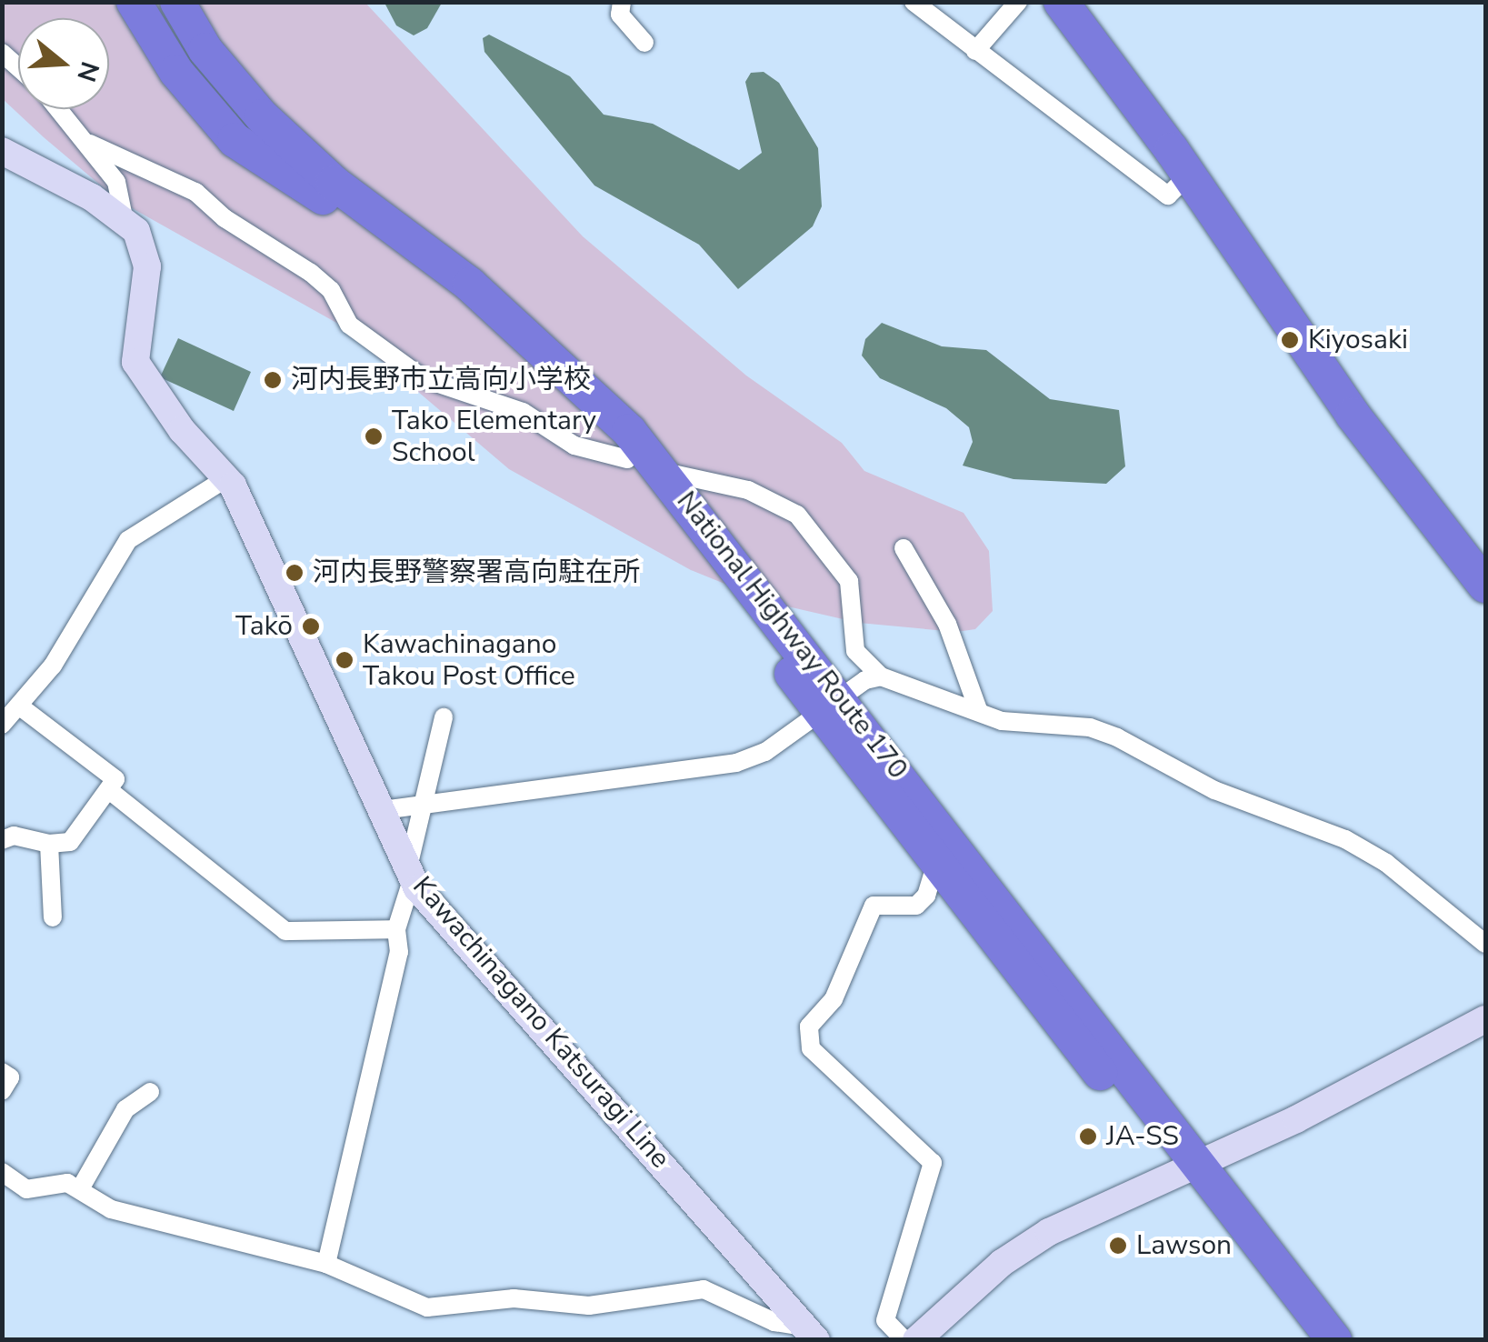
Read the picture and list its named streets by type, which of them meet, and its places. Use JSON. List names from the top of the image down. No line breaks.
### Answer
{"streets":{"highway":["National Highway Route 170"],"main road":["Kawachinagano Katsuragi Line"]},"places":["Kiyosaki","河内長野市立高向小学校","Tako Elementary School","河内長野警察署高向駐在所","Takō","Kawachinagano Takou Post Office","JA-SS","Lawson"],"north":"right"}
